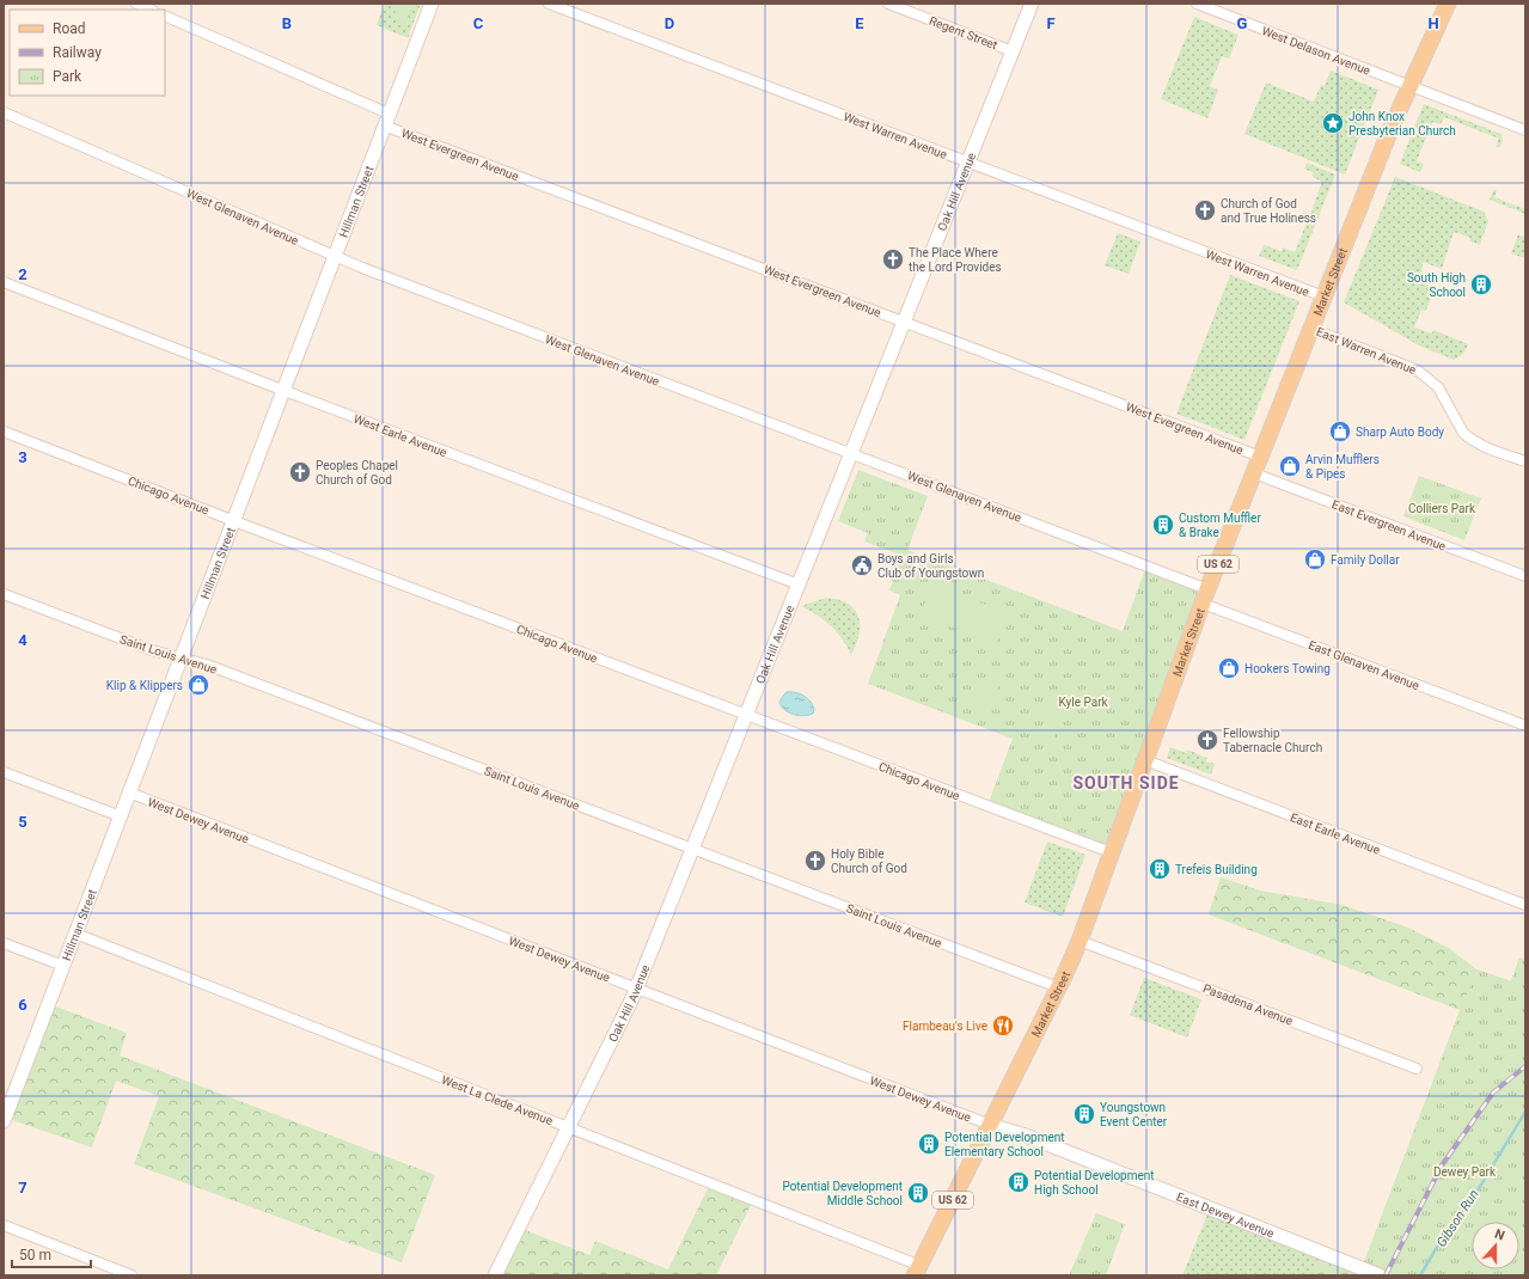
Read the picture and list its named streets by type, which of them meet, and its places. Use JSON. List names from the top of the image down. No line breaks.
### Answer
{"streets":{"main road":["Market Street","US 62"],"street":["Regent Street","West Delason Avenue","West Warren Avenue","West Evergreen Avenue","Oak Hill Avenue","Hillman Street","West Glenaven Avenue","East Warren Avenue","West Earle Avenue","Chicago Avenue","East Evergreen Avenue","Saint Louis Avenue","East Glenaven Avenue","West Dewey Avenue","East Earle Avenue","Pasadena Avenue","West La Clede Avenue","East Dewey Avenue"]},"crossings":[["Regent Street","Oak Hill Avenue"],["West Delason Avenue","Market Street"],["West Warren Avenue","Oak Hill Avenue"],["West Warren Avenue","Market Street"],["West Evergreen Avenue","Oak Hill Avenue"],["West Evergreen Avenue","Hillman Street"],["West Evergreen Avenue","Market Street"],["Oak Hill Avenue","West Glenaven Avenue"],["Oak Hill Avenue","West Earle Avenue"],["Oak Hill Avenue","Chicago Avenue"],["Oak Hill Avenue","Saint Louis Avenue"],["Oak Hill Avenue","West Dewey Avenue"],["Oak Hill Avenue","West La Clede Avenue"],["Hillman Street","West Glenaven Avenue"],["Hillman Street","West Earle Avenue"],["Hillman Street","Chicago Avenue"],["Hillman Street","Saint Louis Avenue"],["Hillman Street","West Dewey Avenue"],["Hillman Street","West La Clede Avenue"],["West Glenaven Avenue","Market Street"],["West Glenaven Avenue","East Glenaven Avenue"],["Market Street","East Warren Avenue"],["Market Street","Chicago Avenue"],["Market Street","East Evergreen Avenue"],["Market Street","Saint Louis Avenue"],["Market Street","East Glenaven Avenue"],["Market Street","West Dewey Avenue"],["Market Street","East Earle Avenue"],["Market Street","Pasadena Avenue"],["Market Street","West La Clede Avenue"],["Market Street","East Dewey Avenue"],["West Dewey Avenue","East Dewey Avenue"]],"districts":["SOUTH SIDE"],"water":["Gibson Run"],"parks":["Colliers Park","Kyle Park","Dewey Park"],"places":{"place":["John Knox Presbyterian Church"],"church":["Church of God and True Holiness","The Place Where the Lord Provides","Peoples Chapel Church of God","Fellowship Tabernacle Church","Holy Bible Church of God"],"building":["South High School","Custom Muffler & Brake","Trefeis Building","Youngstown Event Center","Potential Development Elementary School","Potential Development High School","Potential Development Middle School"],"shop":["Sharp Auto Body","Arvin Mufflers & Pipes","Family Dollar","Hookers Towing","Klip & Klippers"],"public building":["Boys and Girls Club of Youngstown"],"restaurant":["Flambeau's Live"]},"legend":["Road","Railway","Park"],"scale_bar":"50 m","north":"top","grid":{"columns":["B","C","D","E","F","G","H"],"rows":["2","3","4","5","6","7"]}}
